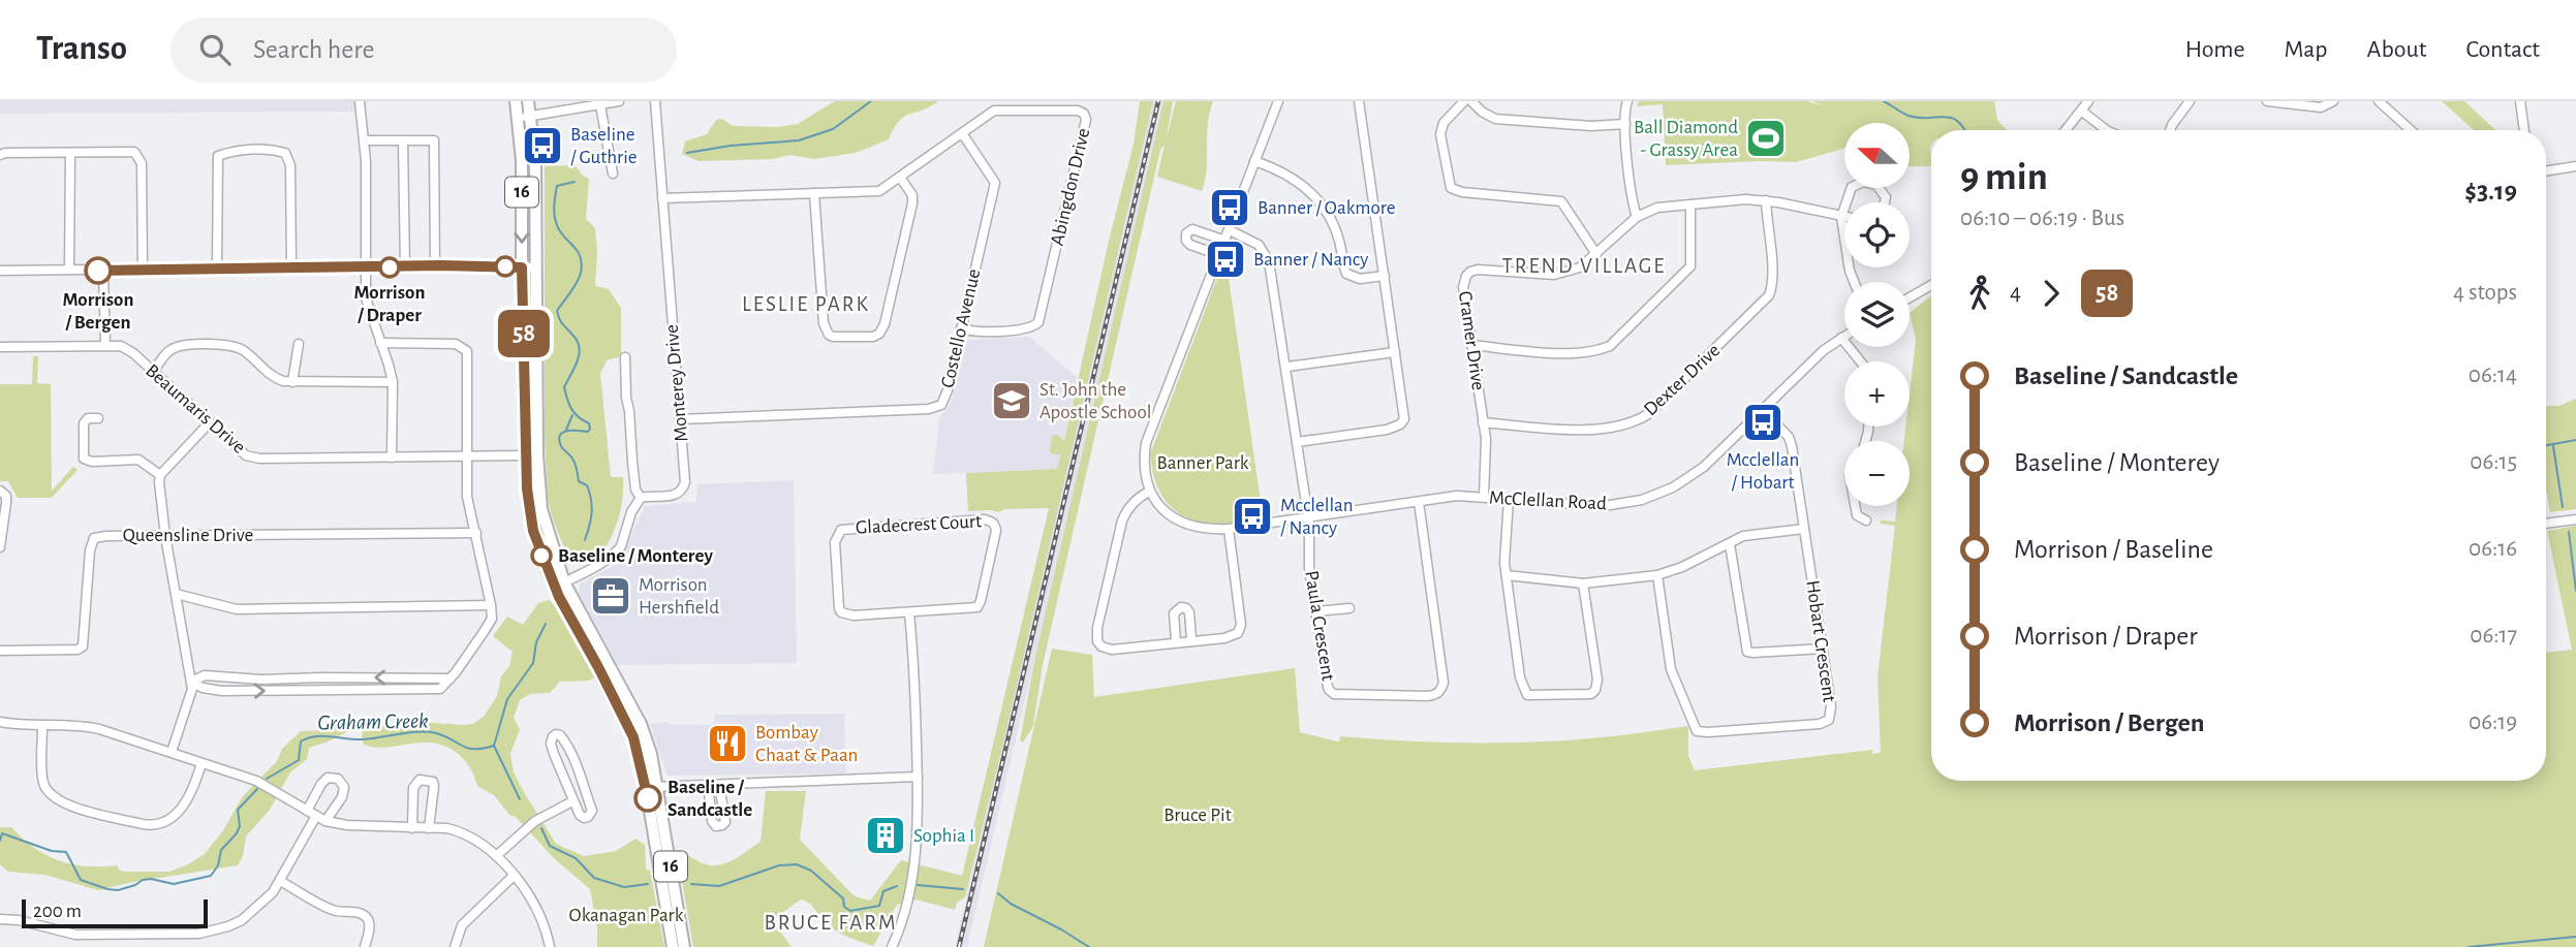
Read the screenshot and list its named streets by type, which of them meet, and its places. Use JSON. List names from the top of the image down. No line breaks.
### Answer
{"streets":{"main road":["16"],"street":["Abingdon Drive","Costello Avenue","Cramer Drive","Dexter Drive","Monterey Drive","Beaumaris Drive","McClellan Road","Gladecrest Court","Queensline Drive","Paula Crescent","Hobart Crescent"]},"crossings":[["Abingdon Drive","Costello Avenue"],["Abingdon Drive","Monterey Drive"],["16","Beaumaris Drive"],["Costello Avenue","Monterey Drive"],["Cramer Drive","Dexter Drive"],["Cramer Drive","McClellan Road"],["McClellan Road","Paula Crescent"],["McClellan Road","Hobart Crescent"]],"districts":["TREND VILLAGE","LESLIE PARK","BRUCE FARM"],"water":["Graham Creek"],"parks":["Banner Park","Bruce Pit","Okanagan Park"],"places":{"sports":["Ball Diamond - Grassy Area"],"bus stop":["Baseline / Guthrie","Banner / Oakmore","Banner / Nancy","Mcclellan / Hobart","Mcclellan / Nancy"],"other":["Morrison / Draper","Morrison / Bergen","Baseline / Monterey","Baseline / Sandcastle"],"school or university":["St. John the Apostle School"],"office":["Morrison Hershfield"],"restaurant":["Bombay Chaat & Paan"],"building":["Sophia I"]},"lines":["bus line 58"],"scale_bar":"200 m","north":"left","page":{"header":"Transo","search":"Search here","nav":["Home","Map","About","Contact"],"on_map":"58","map_buttons":["+","−"],"heading":["9 min","06:10 – 06:19 · Bus","$3.19"],"legs":["4","58","4 stops"],"list":[{"name":"Baseline / Sandcastle","value":"06:14"},{"name":"Baseline / Monterey","value":"06:15"},{"name":"Morrison / Baseline","value":"06:16"},{"name":"Morrison / Draper","value":"06:17"},{"name":"Morrison / Bergen","value":"06:19"}],"scale":"200 m"}}
